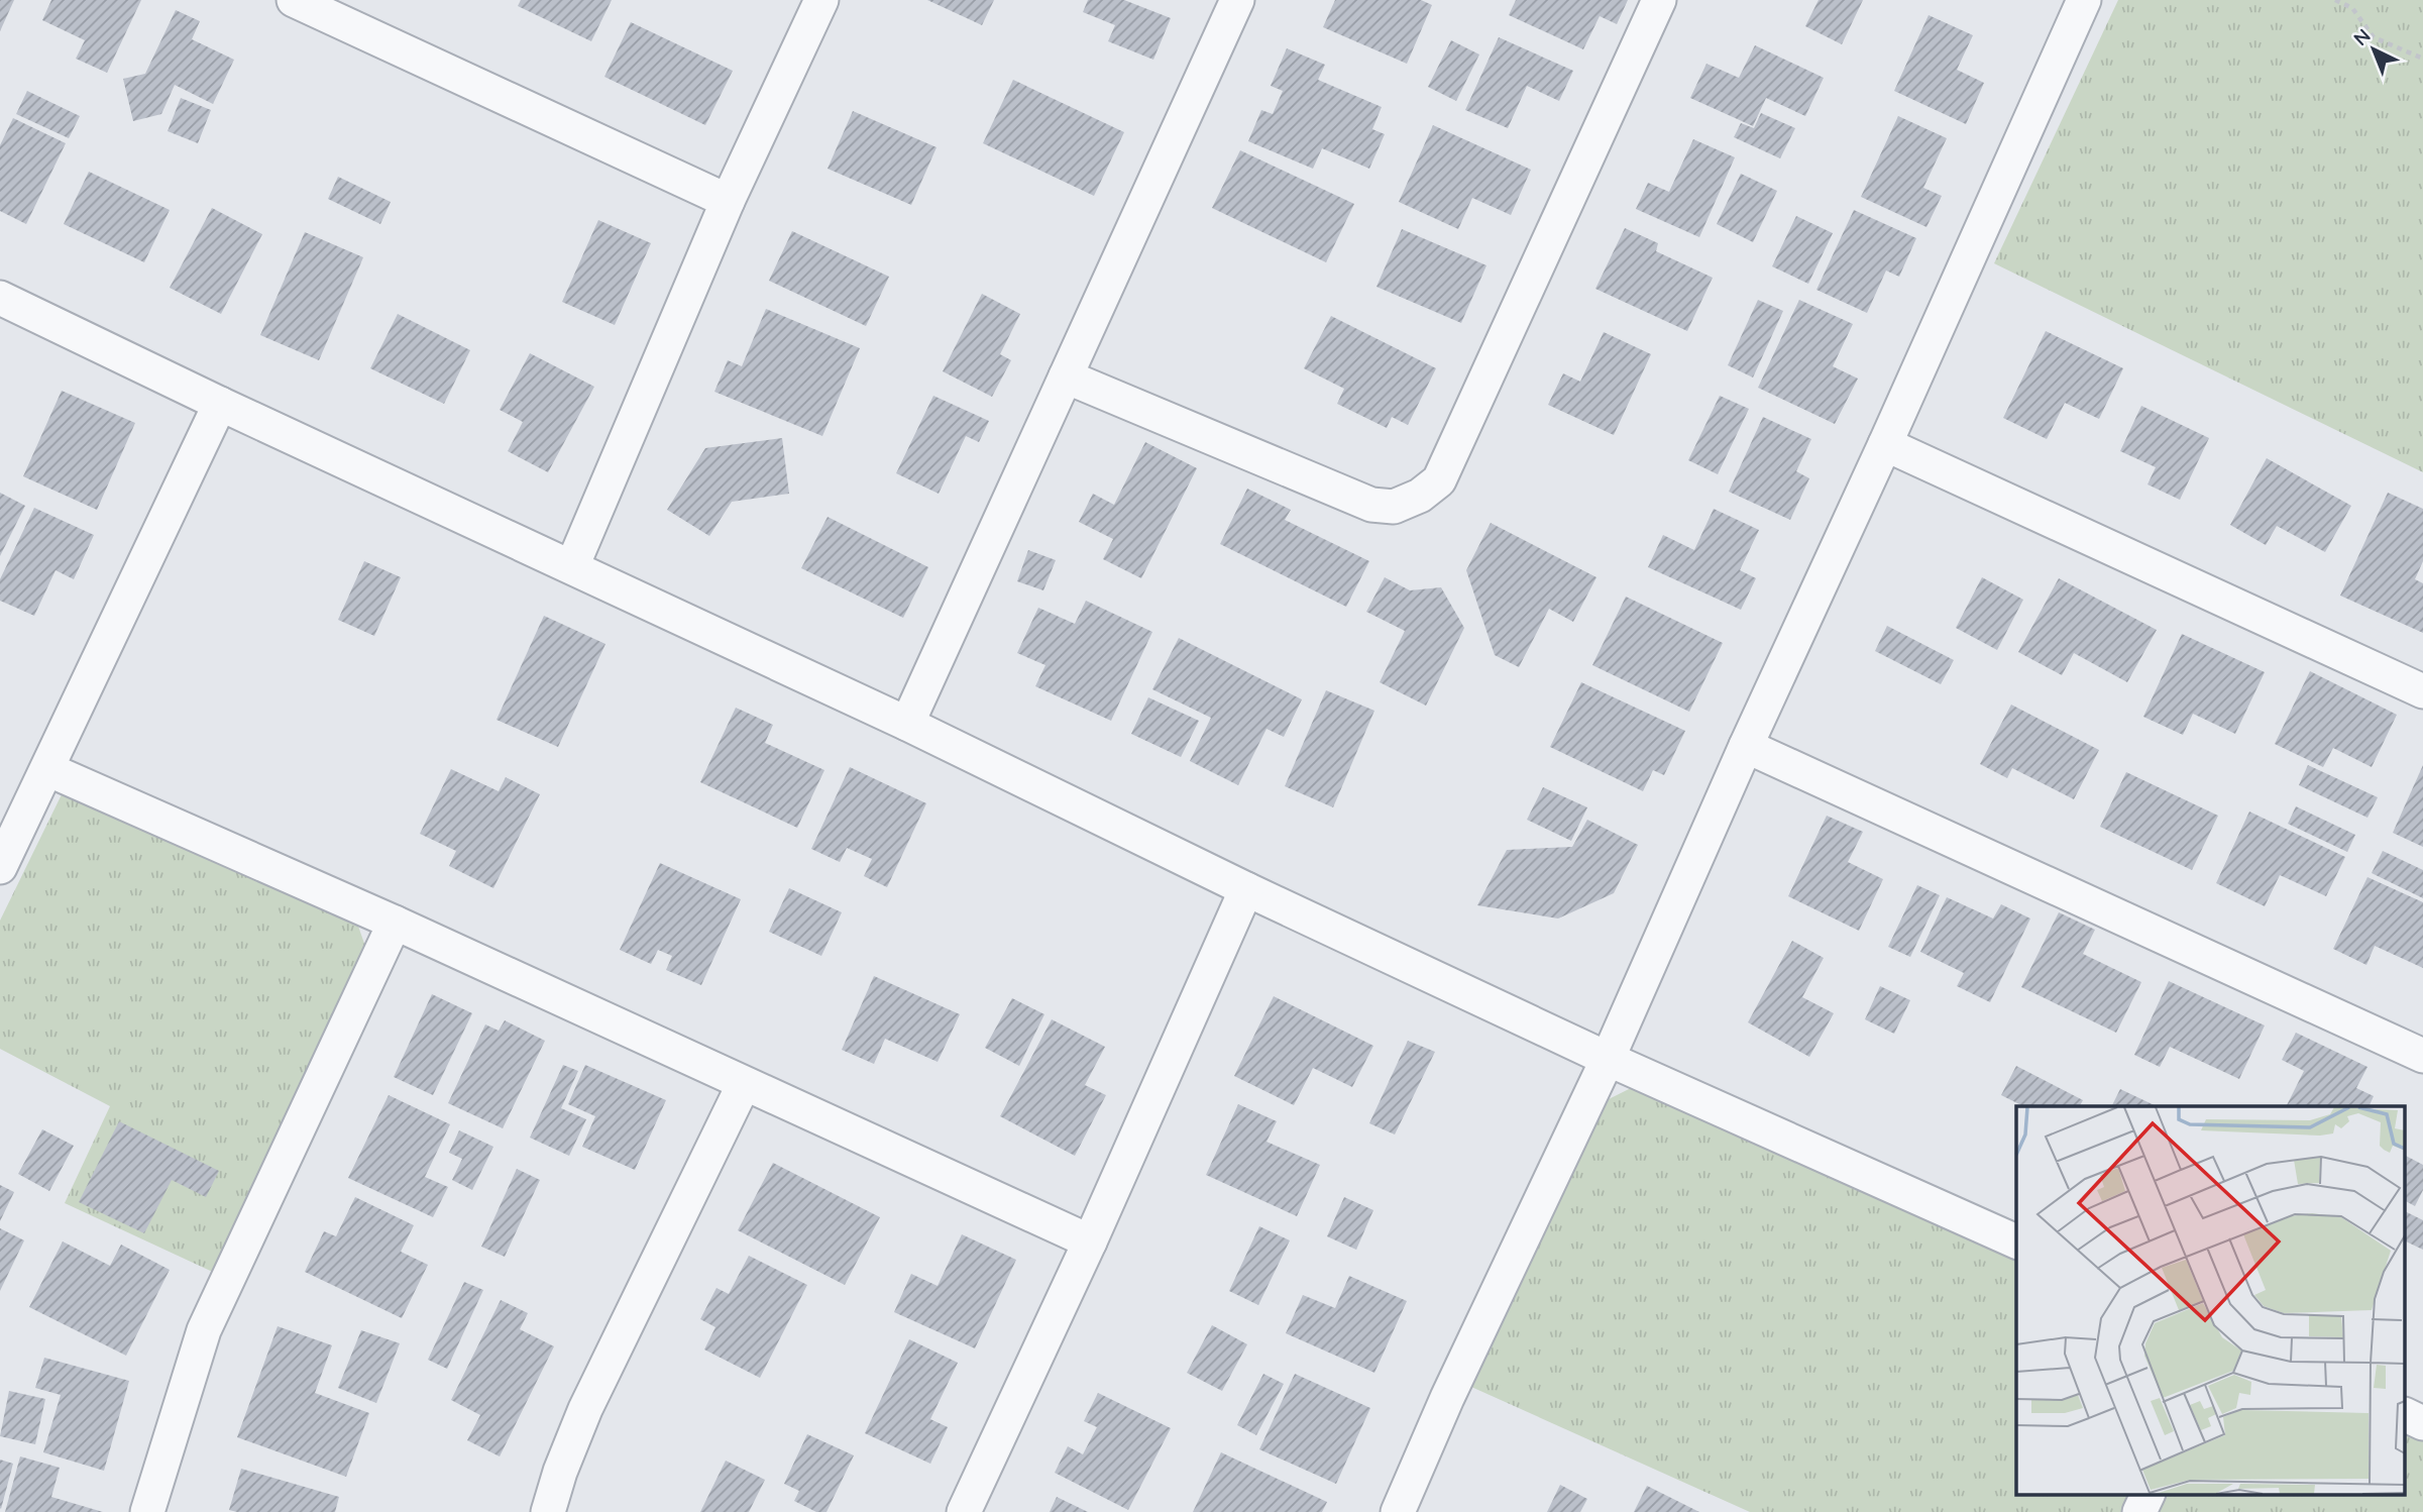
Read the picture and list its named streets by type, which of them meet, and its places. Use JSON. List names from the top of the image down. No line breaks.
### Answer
{"north":"top left"}
